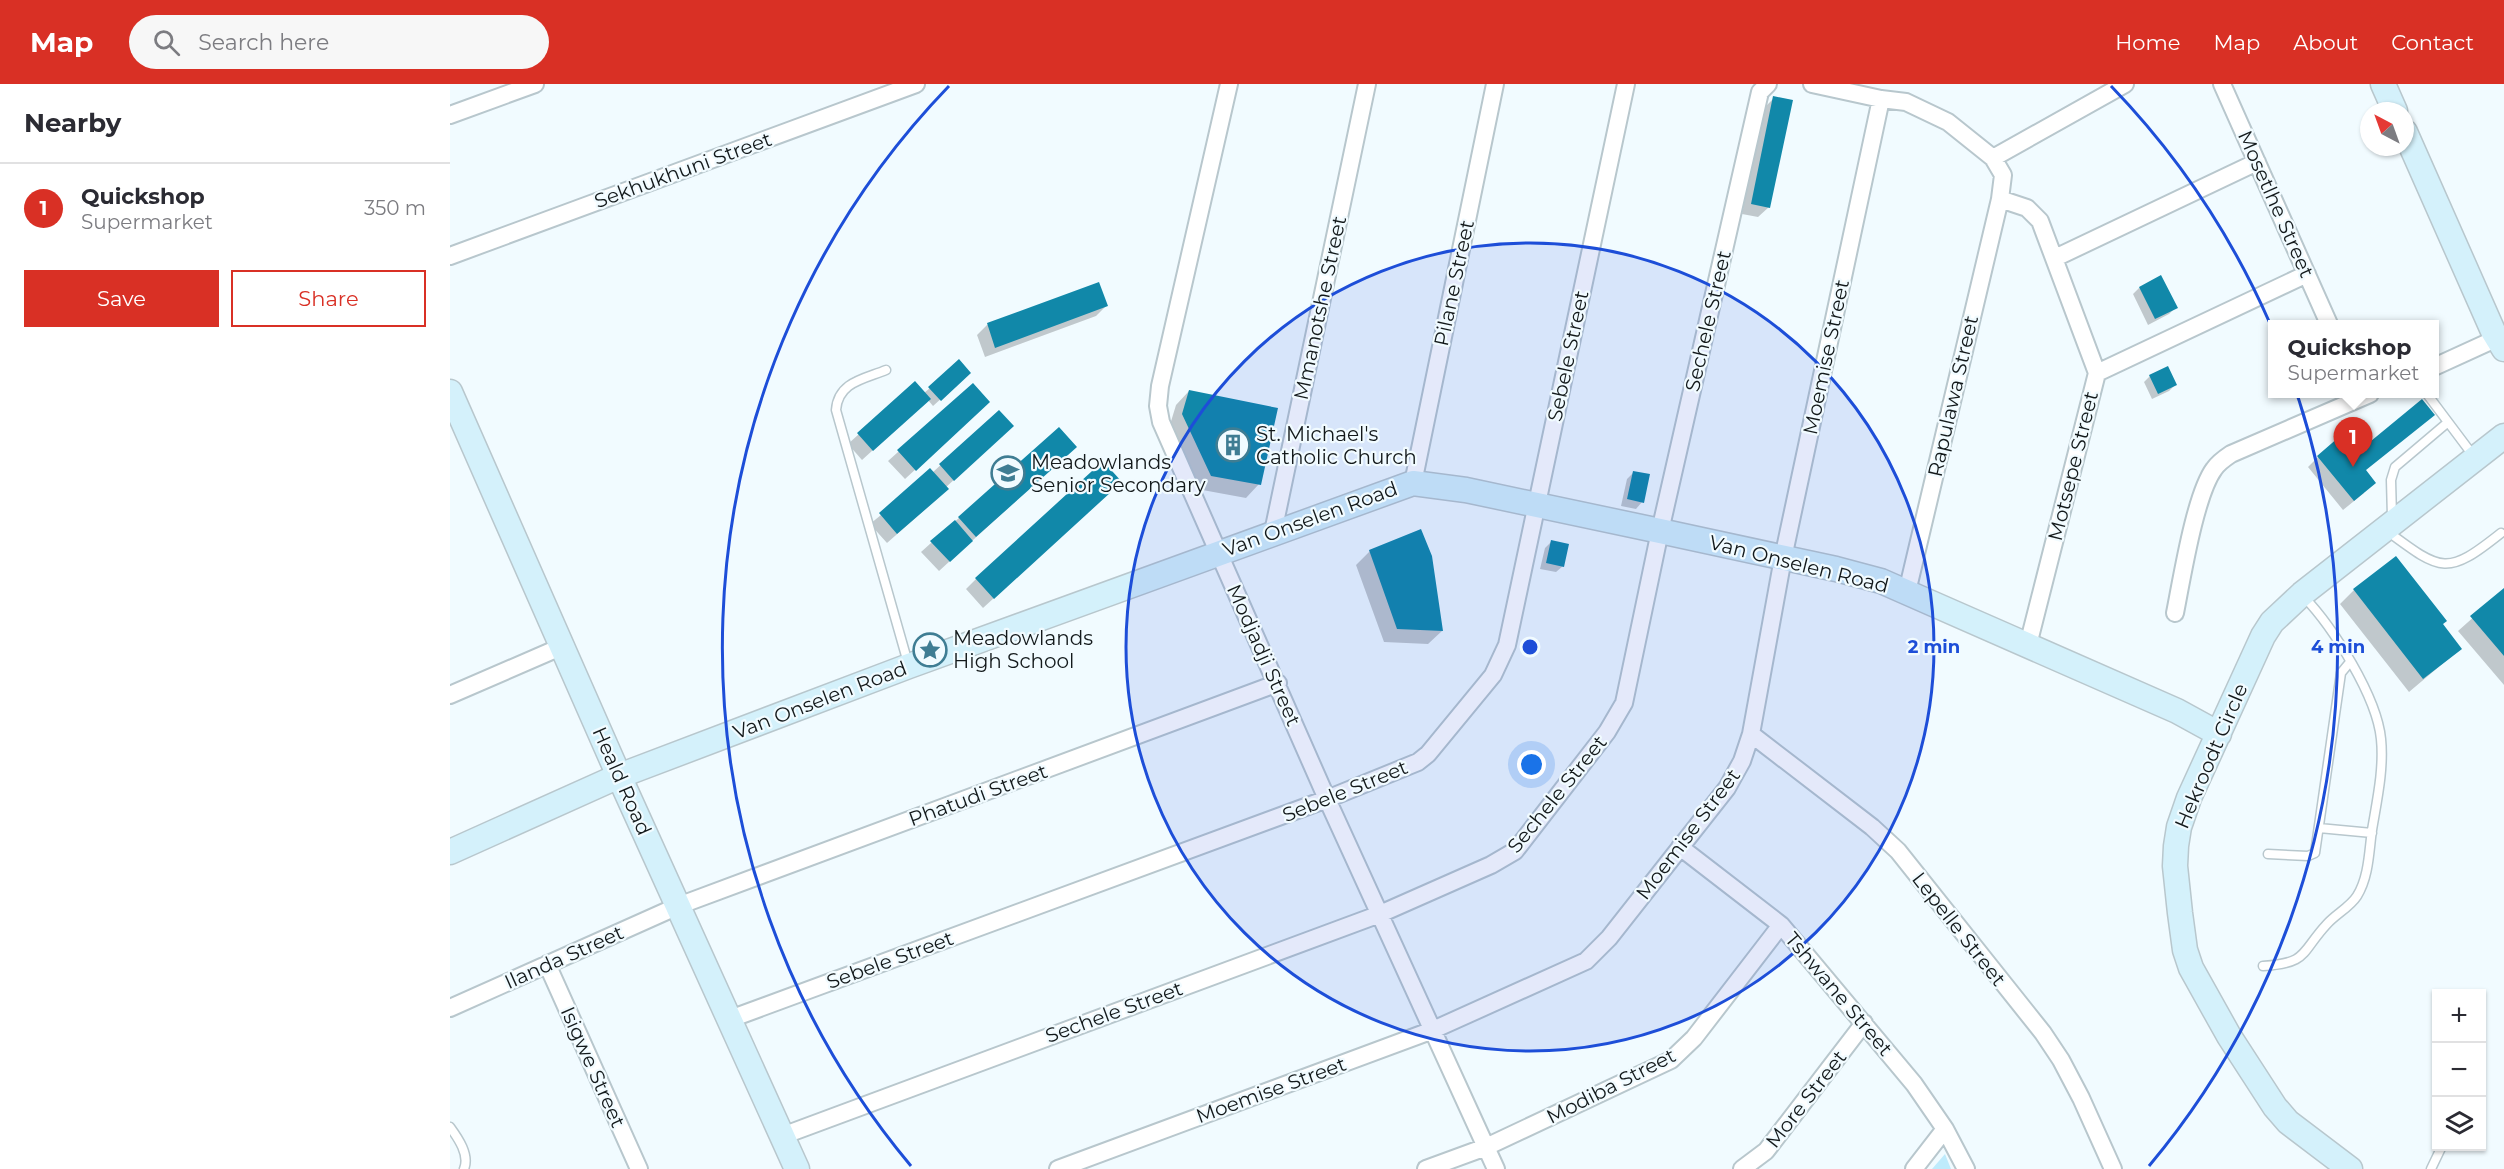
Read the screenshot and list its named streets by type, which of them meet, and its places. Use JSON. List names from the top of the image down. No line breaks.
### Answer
{"streets":{"street":["Sekhukhuni Street","Mosetlhe Street","Pilane Street","Mmanotshe Street","Sechele Street","Sebele Street","Moemise Street","Rapulawa Street","Motsepe Street","Van Onselen Road","Modjadji Street","Hekroodt Circle","Heald Road","Phatudi Street","Lepelle Street","Ilanda Street","Tshwane Street","Isigwe Street","Modiba Street","More Street"]},"crossings":[["Mosetlhe Street","Motsepe Street"],["Pilane Street","Van Onselen Road"],["Mmanotshe Street","Van Onselen Road"],["Sechele Street","Van Onselen Road"],["Sechele Street","Modjadji Street"],["Sechele Street","Heald Road"],["Sebele Street","Van Onselen Road"],["Sebele Street","Modjadji Street"],["Sebele Street","Heald Road"],["Moemise Street","Van Onselen Road"],["Moemise Street","Modjadji Street"],["Moemise Street","Lepelle Street"],["Moemise Street","Tshwane Street"],["Rapulawa Street","Van Onselen Road"],["Motsepe Street","Van Onselen Road"],["Van Onselen Road","Modjadji Street"],["Van Onselen Road","Hekroodt Circle"],["Van Onselen Road","Heald Road"],["Modjadji Street","Phatudi Street"],["Modjadji Street","Modiba Street"],["Heald Road","Phatudi Street"],["Heald Road","Ilanda Street"],["Phatudi Street","Ilanda Street"],["Ilanda Street","Isigwe Street"],["Tshwane Street","Modiba Street"],["Tshwane Street","More Street"]],"places":{"building":["St. Michael's Catholic Church"],"school or university":["Meadowlands Senior Secondary"],"place":["Meadowlands High School"]},"north":"top left","page":{"header":"Map","search":"Search here","nav":["Home","Map","About","Contact"],"heading":"Nearby","list":[{"mark":"1","name":"Quickshop","note":"Supermarket","value":"350 m"}],"buttons":["Save","Share"],"popup":["Quickshop","Supermarket"],"pins":"1","map_buttons":["+","−"]},"rings":["2 min","4 min"]}
